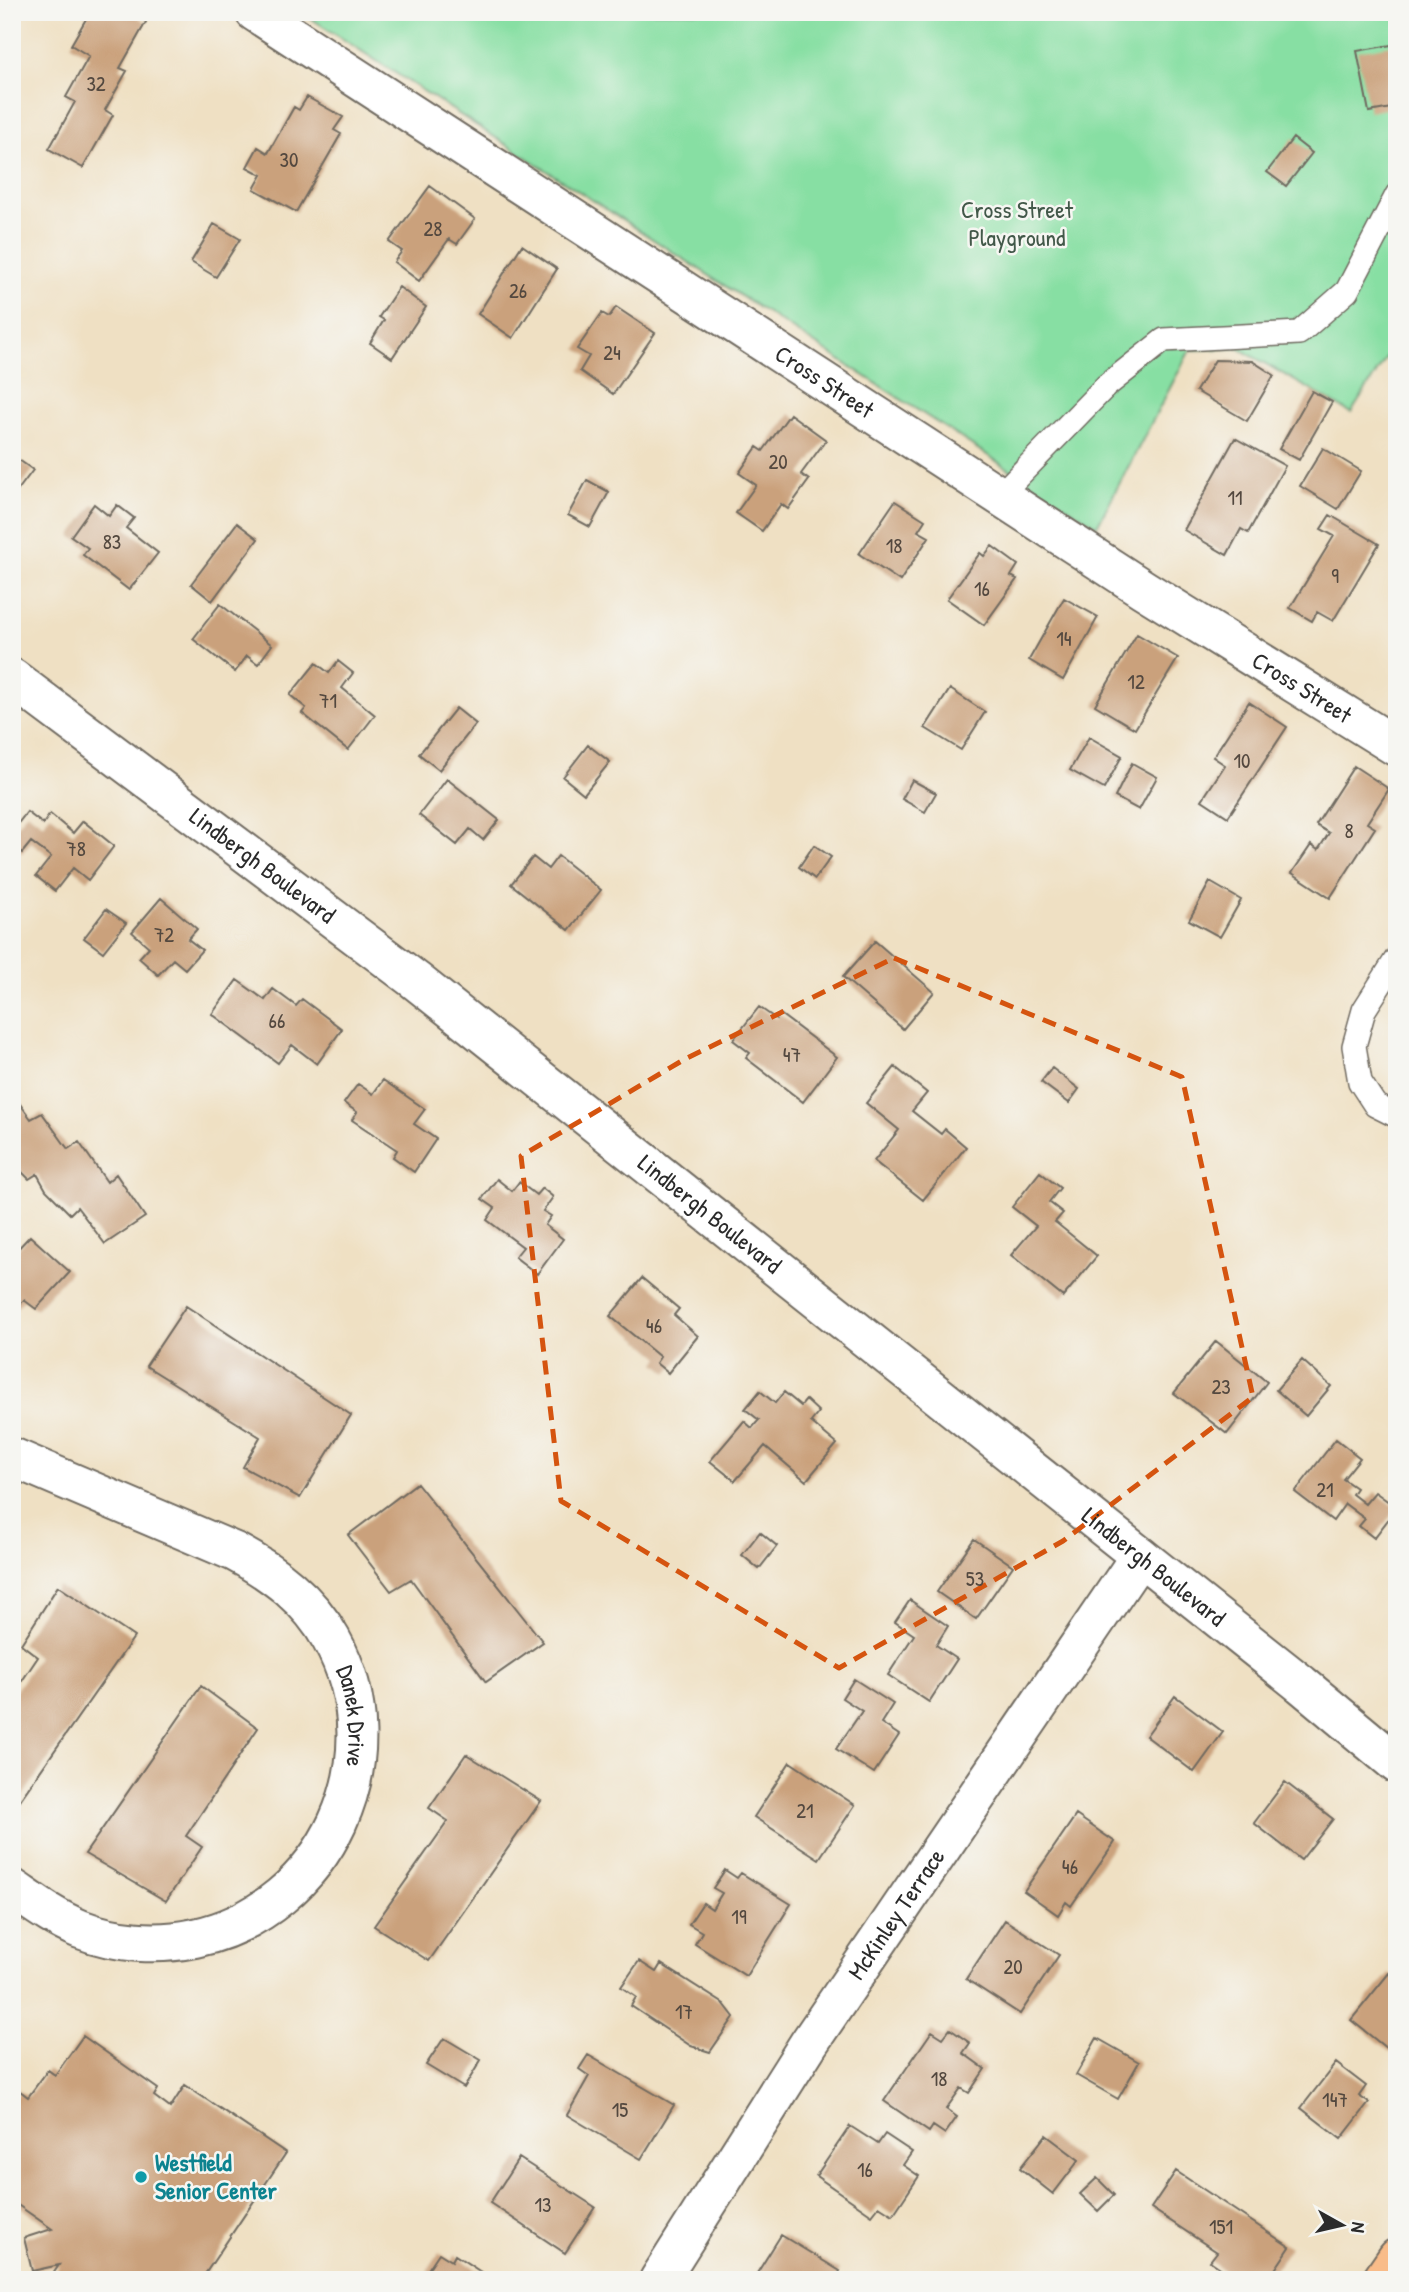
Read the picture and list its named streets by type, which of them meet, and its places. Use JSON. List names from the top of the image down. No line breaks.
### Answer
{"streets":{"street":["Cross Street","Lindbergh Boulevard","Danek Drive","McKinley Terrace"]},"crossings":[["Lindbergh Boulevard","McKinley Terrace"]],"parks":["Cross Street Playground"],"places":["Westfield Senior Center"],"house_numbers":["32","30","28","26","24","20","11","83","18","9","16","14","12","71","10","8","78","72","66","47","46","23","21","53","21","46","19","20","17","18","147","15","16","13","151"],"north":"right"}
